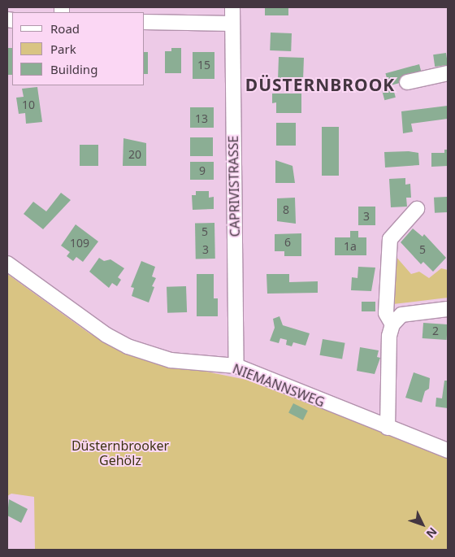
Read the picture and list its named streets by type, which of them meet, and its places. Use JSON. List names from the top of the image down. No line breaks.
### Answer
{"streets":{"street":["CAPRIVISTRASSE","NIEMANNSWEG"]},"crossings":[["CAPRIVISTRASSE","NIEMANNSWEG"]],"districts":["DÜSTERNBROOK"],"parks":["Düsternbrooker Gehölz"],"house_numbers":["15","10","13","20","9","8","3","5","6","109","1a","3","5","2"],"legend":["Road","Park","Building"],"north":"bottom right"}
